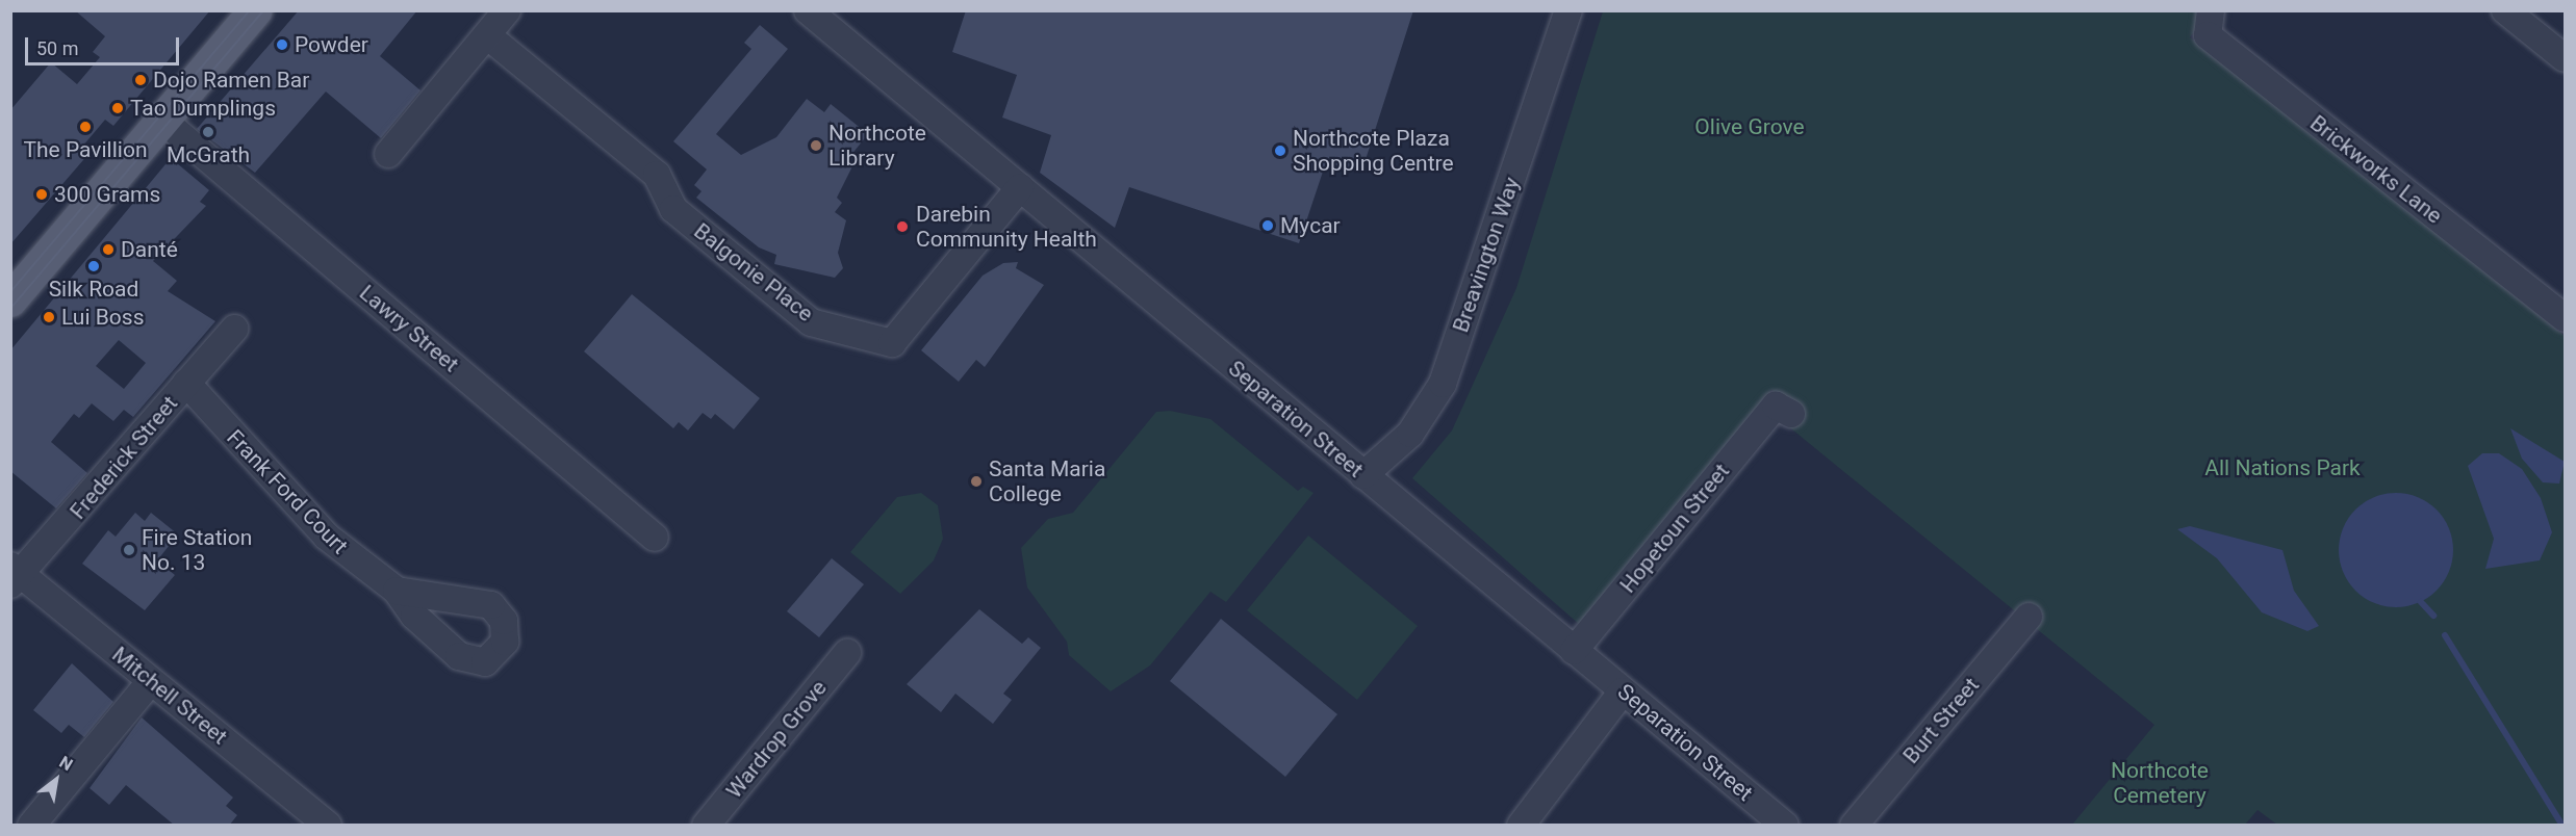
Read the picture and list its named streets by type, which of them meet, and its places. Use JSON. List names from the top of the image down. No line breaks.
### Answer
{"streets":{"street":["Brickworks Lane","Breavington Way","Balgonie Place","Lawry Street","Separation Street","Frederick Street","Frank Ford Court","Hopetoun Street","Mitchell Street","Burt Street","Wardrop Grove"]},"crossings":[["Breavington Way","Separation Street"],["Balgonie Place","Separation Street"],["Separation Street","Hopetoun Street"],["Frederick Street","Frank Ford Court"],["Frederick Street","Mitchell Street"]],"parks":["Olive Grove","All Nations Park","Northcote Cemetery"],"places":["Powder","Dojo Ramen Bar","Tao Dumplings","The Pavillion","McGrath","Northcote Library","Northcote Plaza Shopping Centre","300 Grams","Mycar","Darebin Community Health","Danté","Silk Road","Lui Boss","Santa Maria College","Fire Station No. 13"],"scale_bar":"50 m","north":"top right"}
